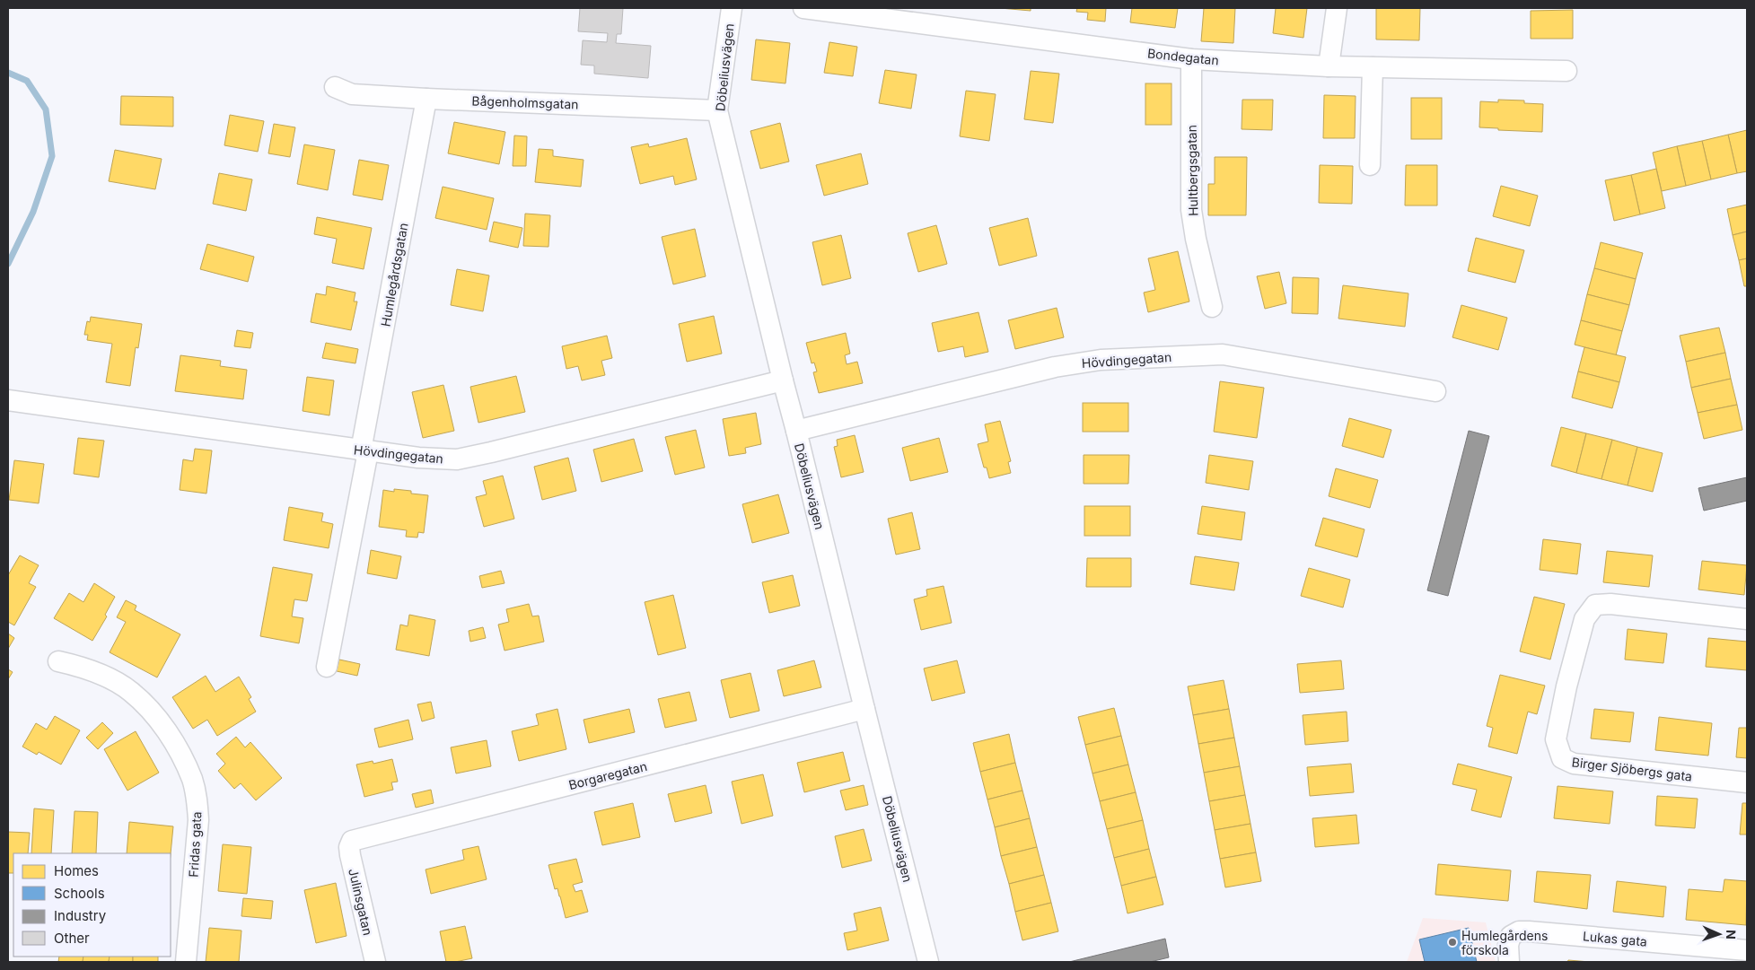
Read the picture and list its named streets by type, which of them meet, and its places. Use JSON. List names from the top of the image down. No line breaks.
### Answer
{"streets":{"street":["Bondegatan","Döbeliusvägen","Bågenholmsgatan","Hultbergsgatan","Humlegårdsgatan","Hövdingegatan","Birger Sjöbergs gata","Borgaregatan","Fridas gata","Julinsgatan","Lukas gata"]},"crossings":[["Bondegatan","Hultbergsgatan"],["Döbeliusvägen","Bågenholmsgatan"],["Döbeliusvägen","Hövdingegatan"],["Döbeliusvägen","Borgaregatan"],["Bågenholmsgatan","Humlegårdsgatan"],["Humlegårdsgatan","Hövdingegatan"],["Borgaregatan","Julinsgatan"]],"places":["Humlegårdens förskola"],"legend":["Homes","Schools","Industry","Other"],"north":"right"}
